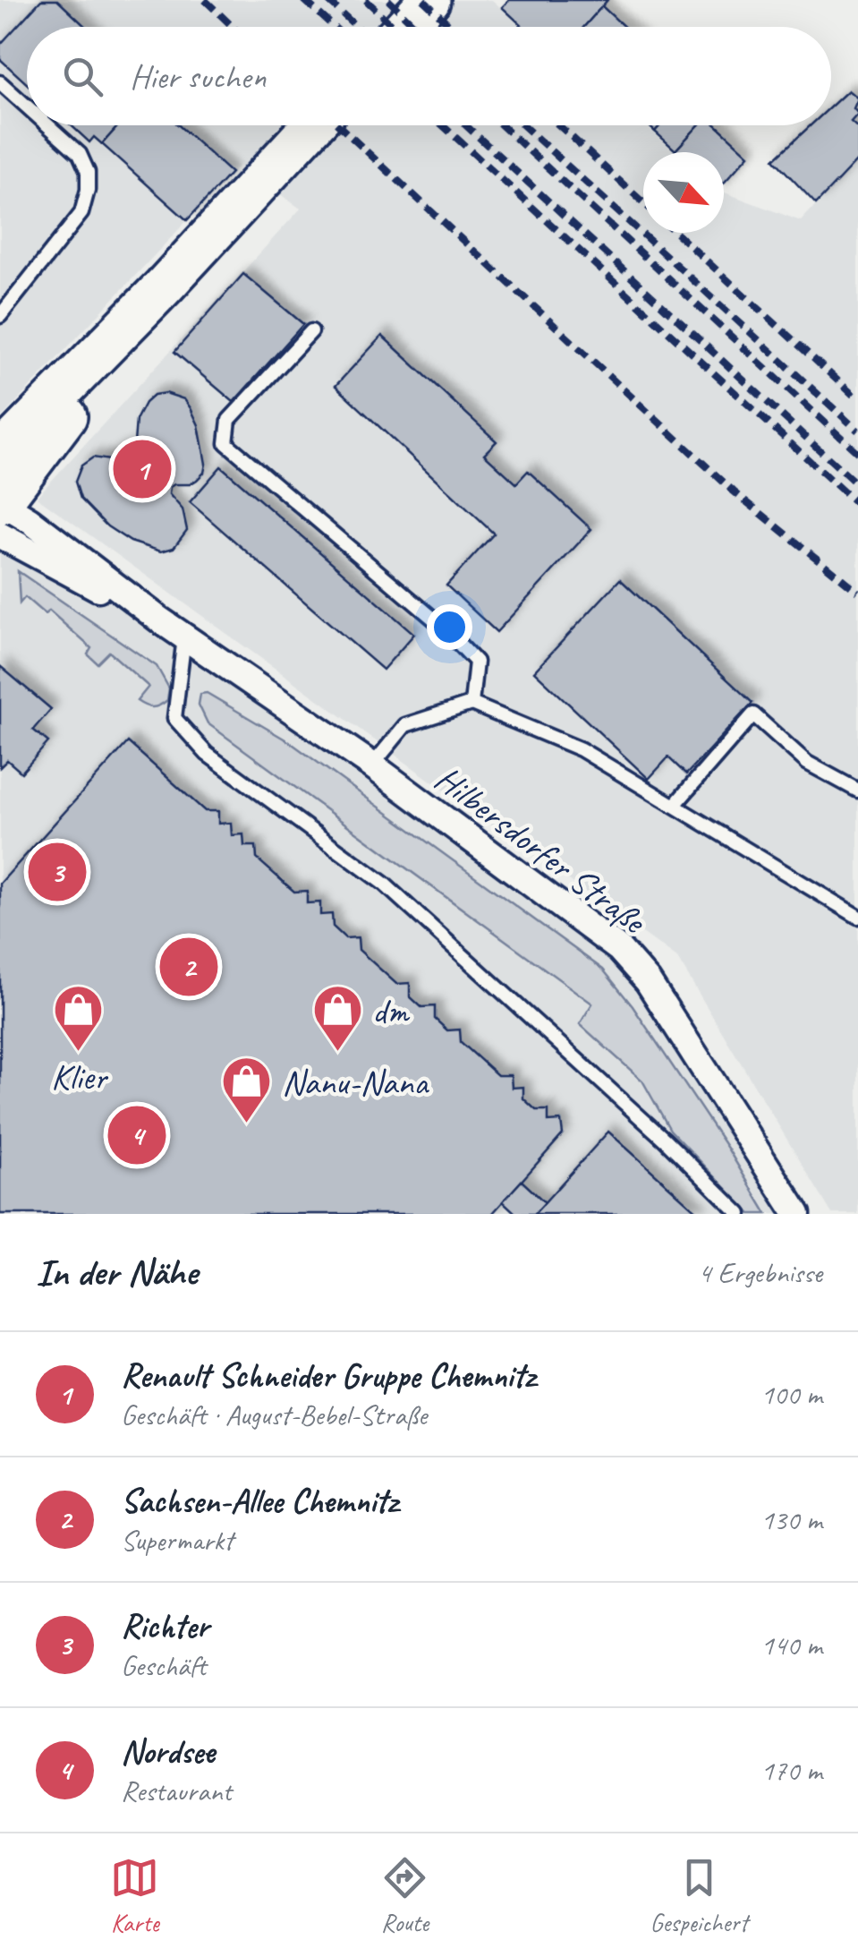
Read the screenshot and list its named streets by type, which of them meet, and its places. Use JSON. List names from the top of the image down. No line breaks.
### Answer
{"streets":{"street":["Hilbersdorfer Straße"]},"places":{"shop":["Klier","dm","Nanu-Nana"]},"north":"bottom right","page":{"search":"Hier suchen","pins":["1","3","2","4"],"heading":["In der Nähe","4 Ergebnisse"],"list":[{"mark":"1","name":"Renault Schneider Gruppe Chemnitz","note":"Geschäft · August-Bebel-Straße","value":"100 m"},{"mark":"2","name":"Sachsen-Allee Chemnitz","note":"Supermarkt","value":"130 m"},{"mark":"3","name":"Richter","note":"Geschäft","value":"140 m"},{"mark":"4","name":"Nordsee","note":"Restaurant","value":"170 m"}],"nav":["Karte","Route","Gespeichert"]}}
